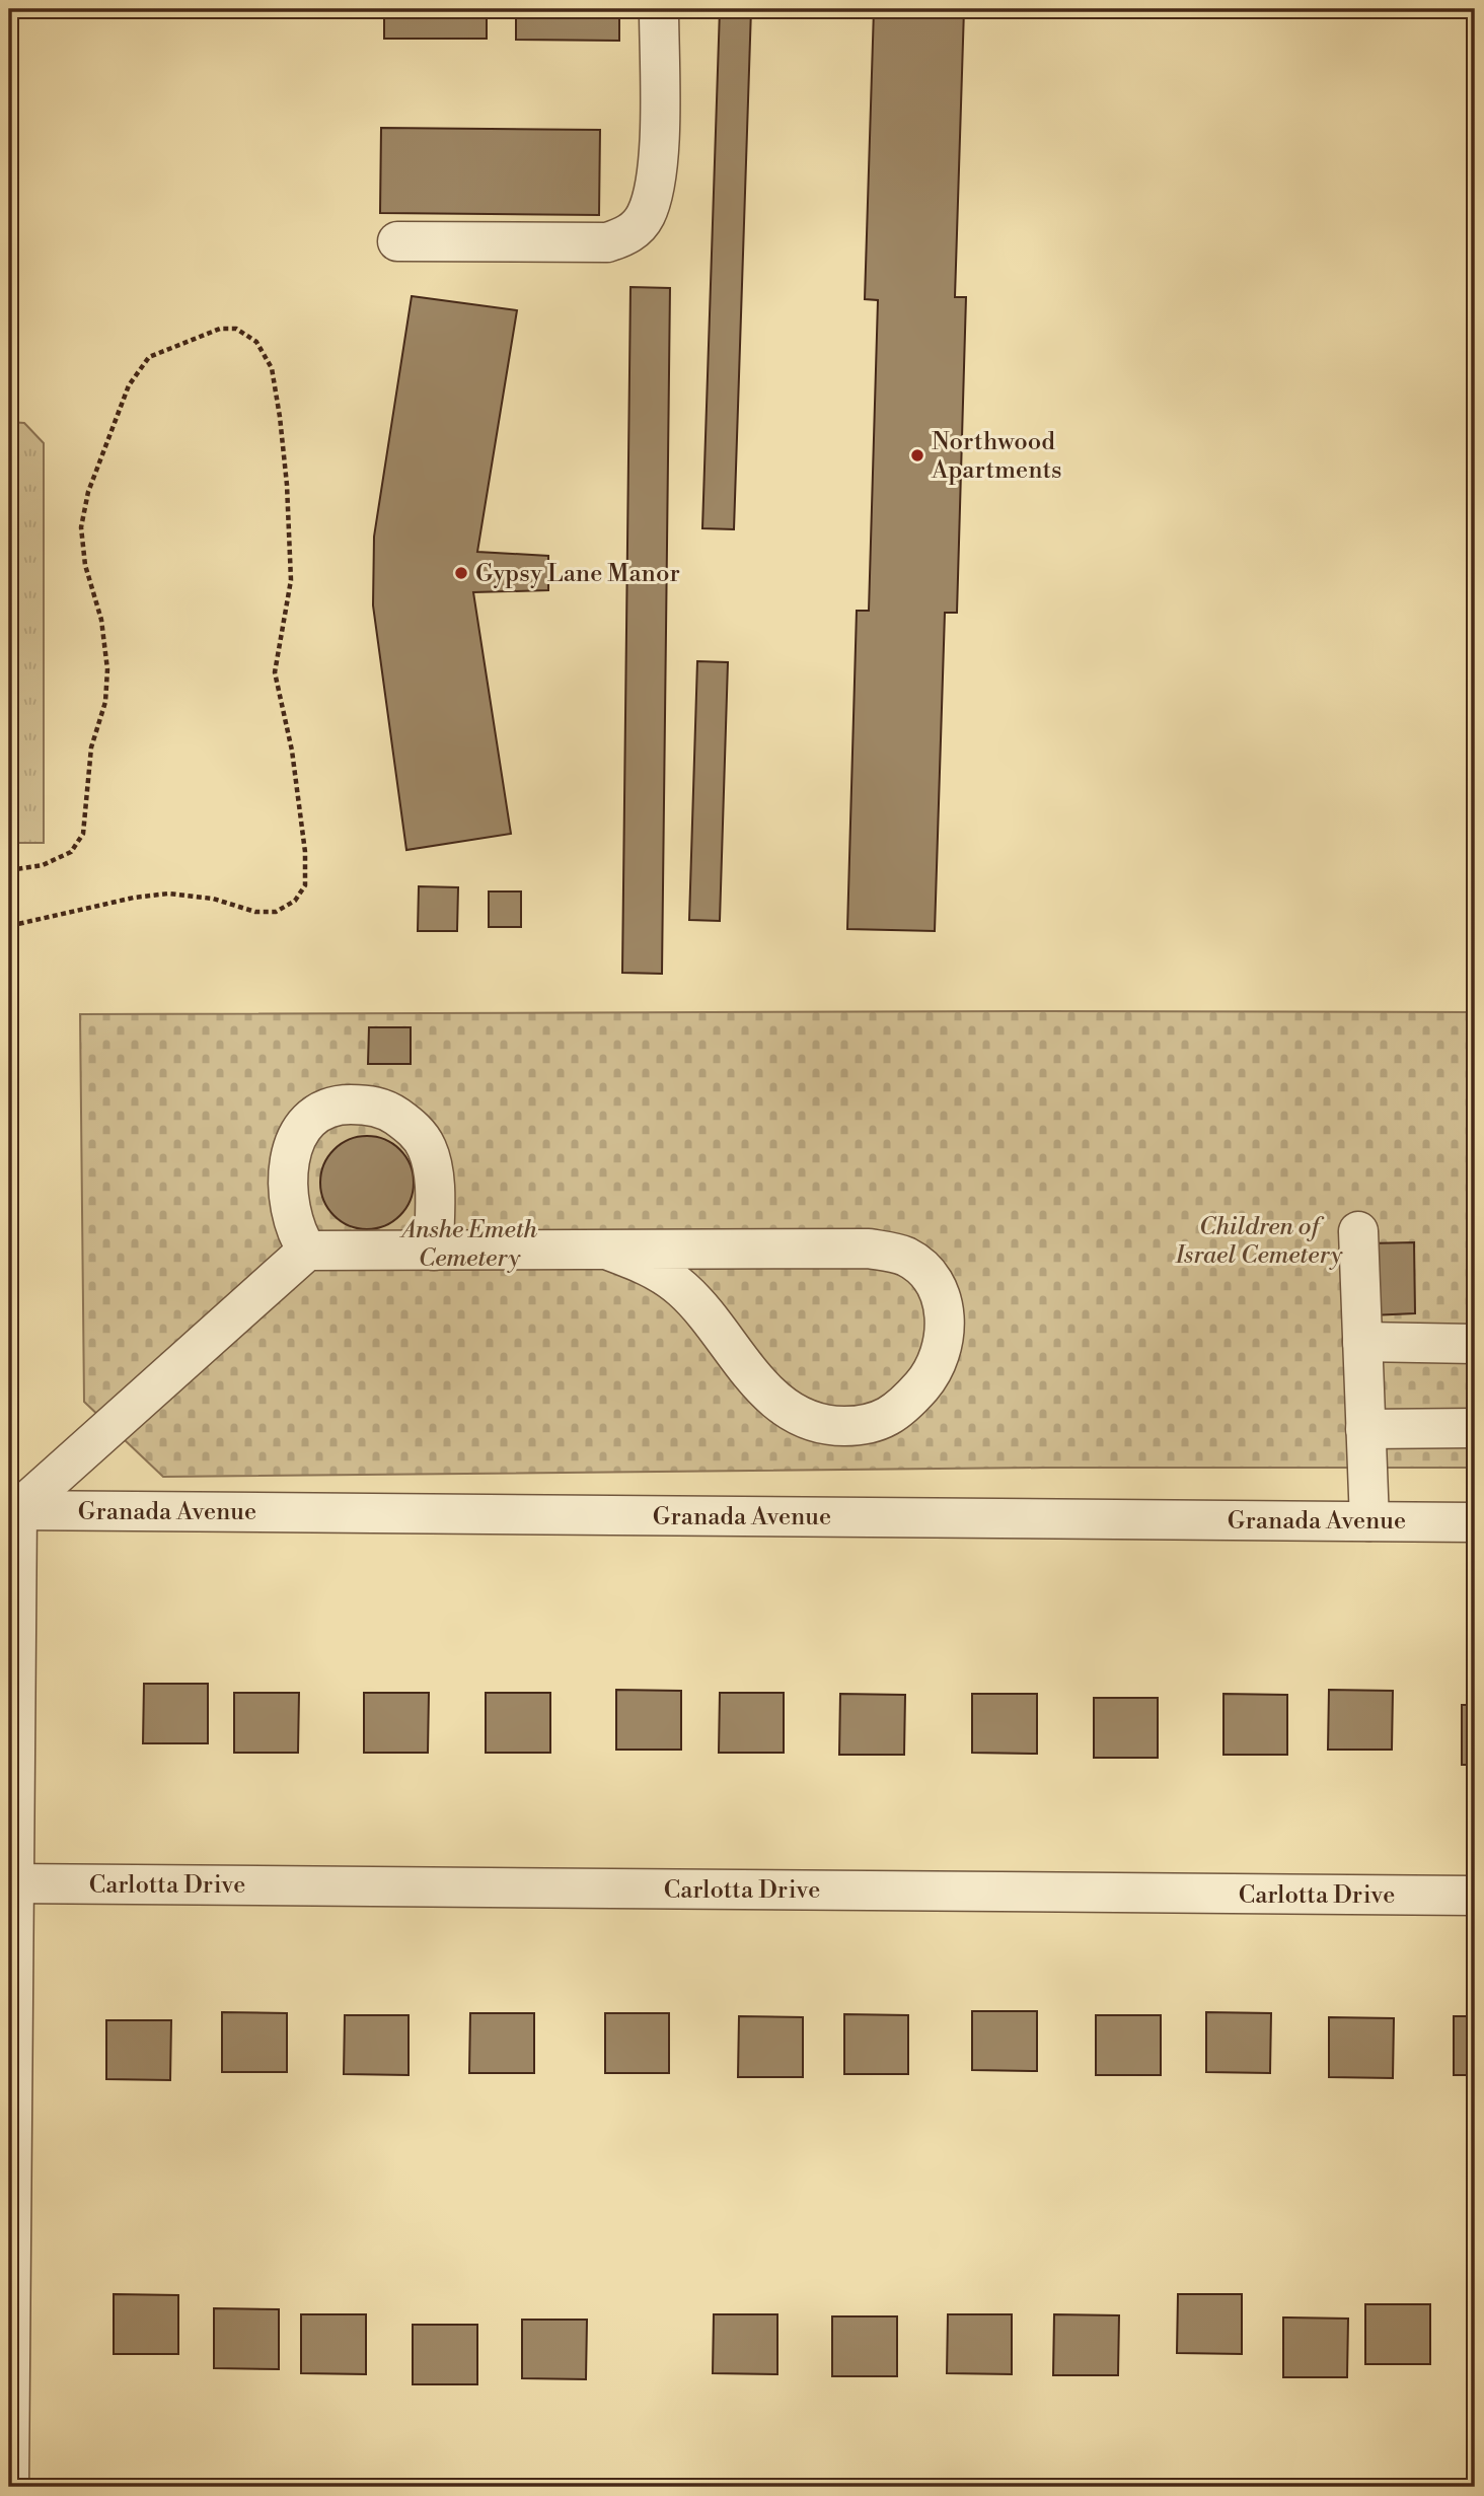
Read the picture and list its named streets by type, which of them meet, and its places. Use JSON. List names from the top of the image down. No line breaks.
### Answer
{"streets":{"street":["Granada Avenue","Carlotta Drive"]},"parks":["Children of Israel Cemetery","Anshe Emeth Cemetery"],"places":["Northwood Apartments","Gypsy Lane Manor"]}
